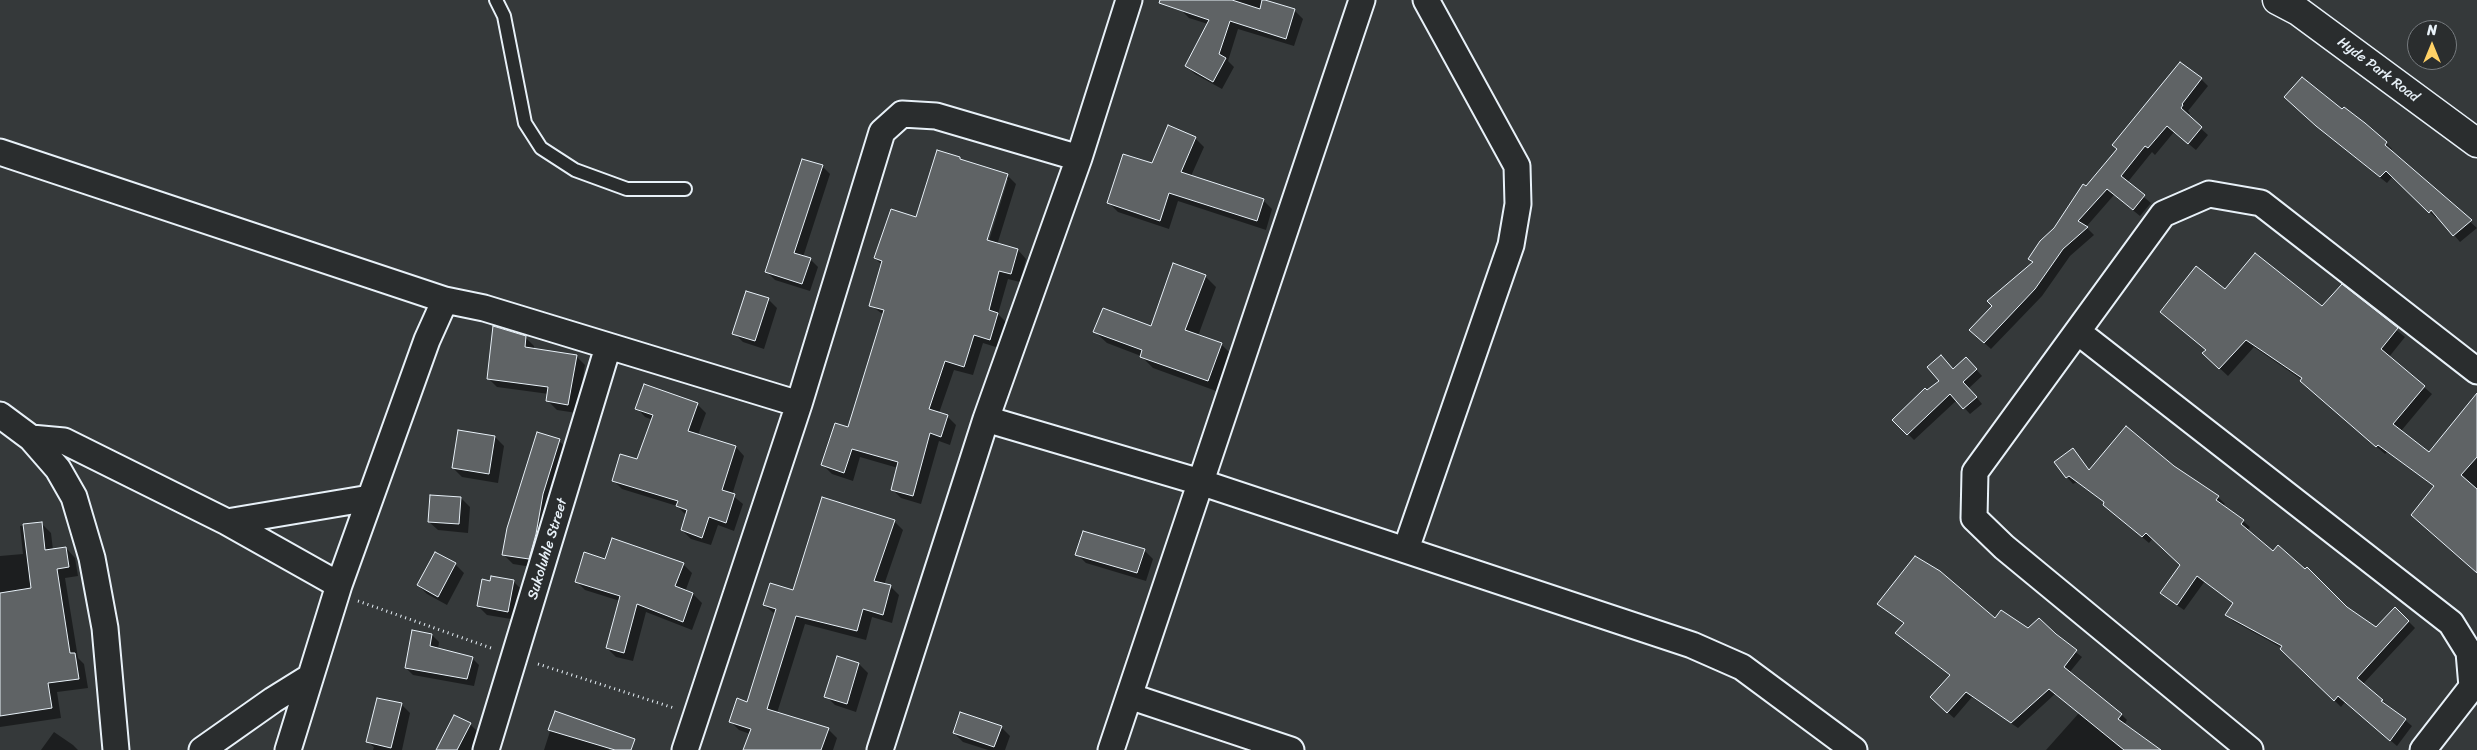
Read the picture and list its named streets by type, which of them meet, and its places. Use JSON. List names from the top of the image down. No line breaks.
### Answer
{"streets":{"street":["Hyde Park Road","Sukoluhle Street"]},"north":"top"}
